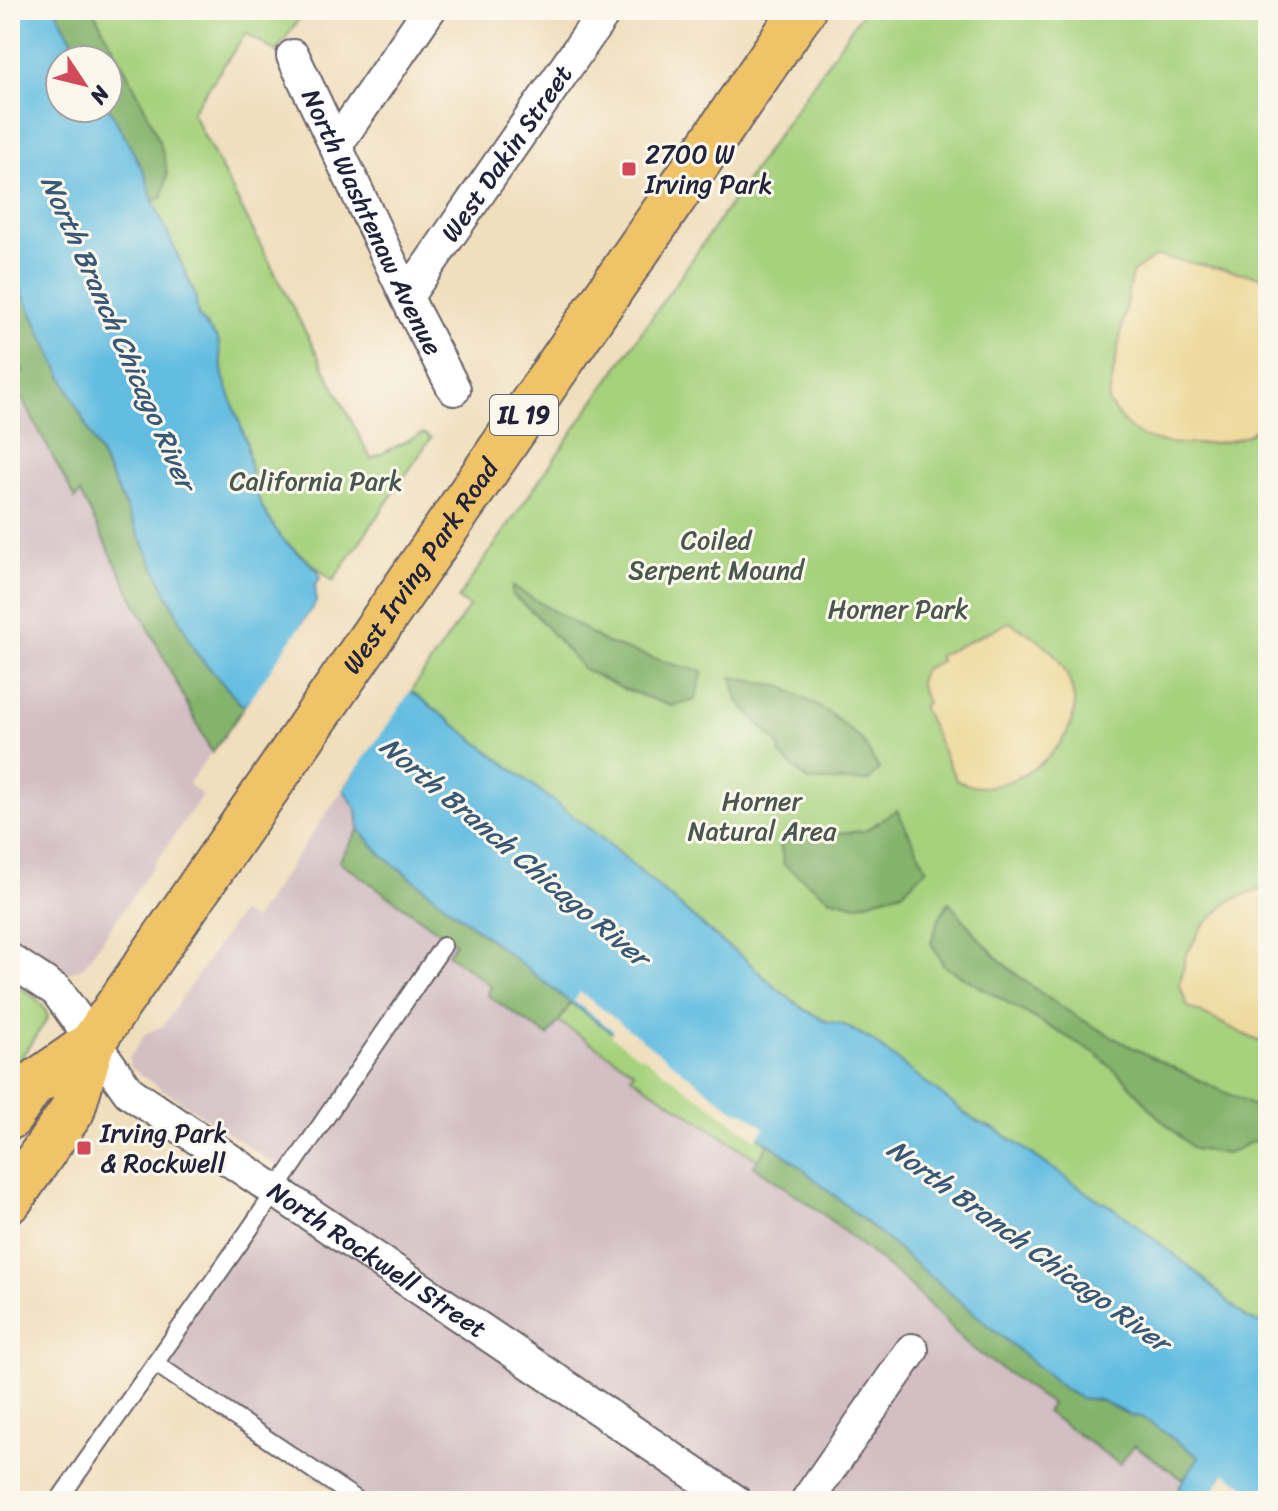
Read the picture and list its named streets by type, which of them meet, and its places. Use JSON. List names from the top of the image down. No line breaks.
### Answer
{"streets":{"main road":["IL 19","West Irving Park Road"],"street":["West Dakin Street","North Washtenaw Avenue","North Rockwell Street"]},"crossings":[["West Dakin Street","North Washtenaw Avenue"],["West Irving Park Road","North Rockwell Street"]],"water":["North Branch Chicago River"],"parks":["California Park","Coiled Serpent Mound","Horner Park","Horner Natural Area"],"places":{"transit":["2700 W Irving Park","Irving Park & Rockwell"]},"north":"bottom right"}
